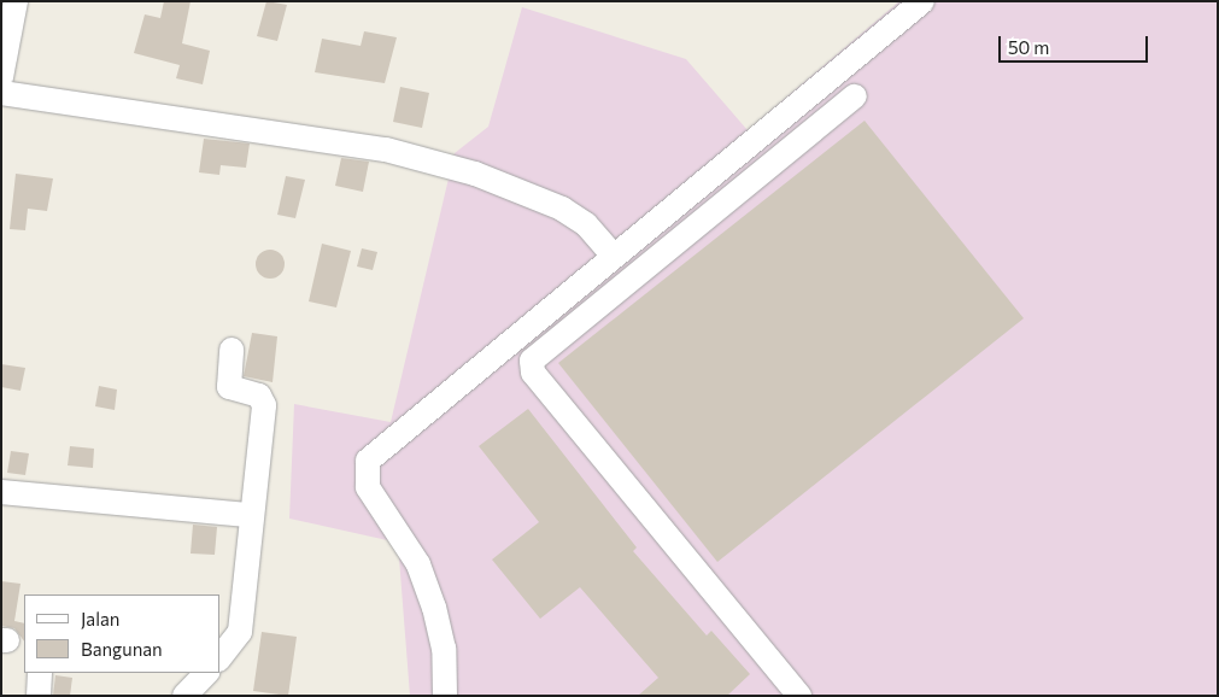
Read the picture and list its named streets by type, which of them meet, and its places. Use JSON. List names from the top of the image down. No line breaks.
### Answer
{"legend":["Jalan","Bangunan"],"scale_bar":"50 m"}
